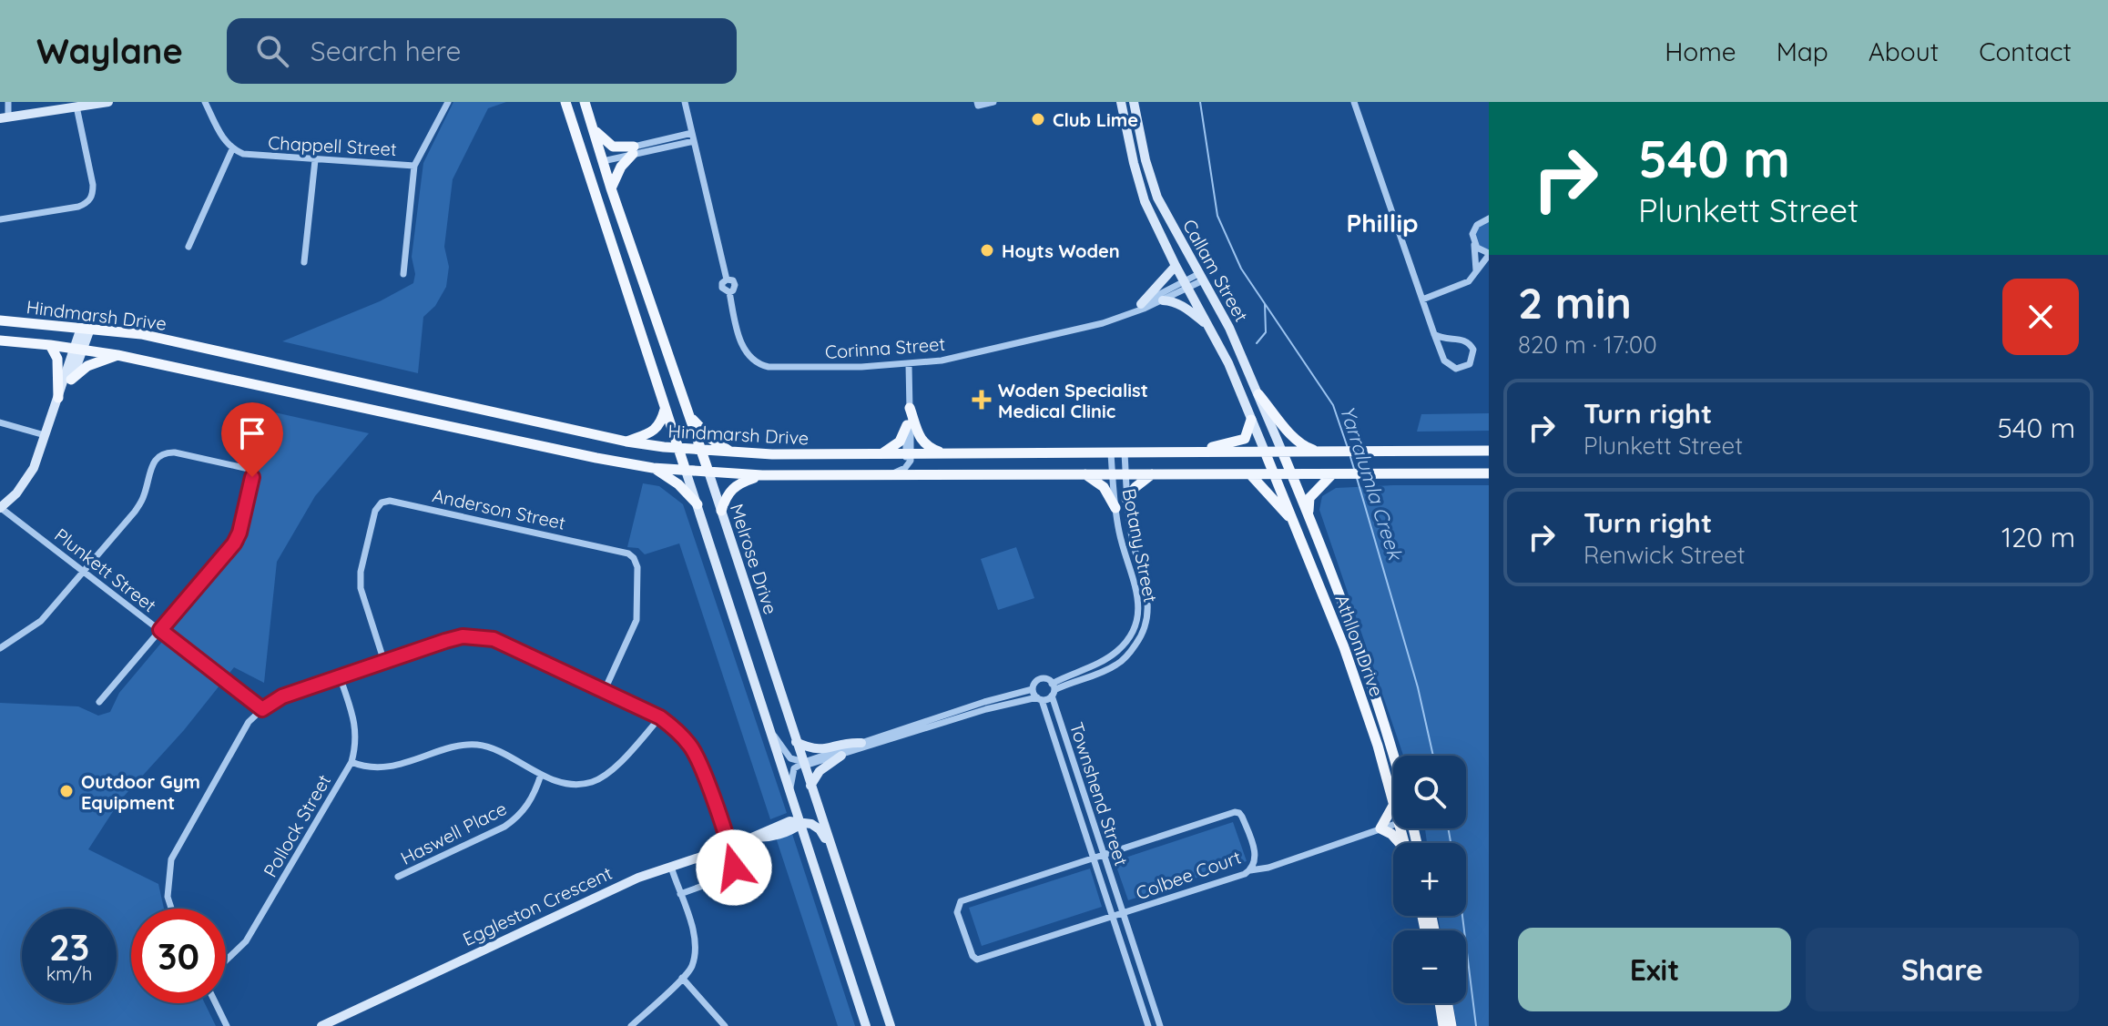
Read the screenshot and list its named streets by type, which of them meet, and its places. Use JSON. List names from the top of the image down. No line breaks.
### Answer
{"streets":{"main road":["Hindmarsh Drive","Melrose Drive","Athllon Drive"],"street":["Chappell Street","Callam Street","Corinna Street","Anderson Street","Botany Street","Plunkett Street","Townshend Street","Pollock Street","Haswell Place","Colbee Court","Eggleston Crescent"]},"crossings":[["Callam Street","Hindmarsh Drive"],["Callam Street","Corinna Street"],["Callam Street","Athllon Drive"],["Hindmarsh Drive","Botany Street"],["Hindmarsh Drive","Melrose Drive"],["Hindmarsh Drive","Athllon Drive"],["Botany Street","Townshend Street"],["Melrose Drive","Eggleston Crescent"],["Townshend Street","Colbee Court"]],"districts":["Phillip"],"water":["Yarralumla Creek"],"places":{"other":["Club Lime","Hoyts Woden","Outdoor Gym Equipment"],"health":["Woden Specialist Medical Clinic"]},"page":{"header":"Waylane","search":"Search here","nav":["Home","Map","About","Contact"],"turn":["540 m","Plunkett Street"],"heading":["2 min","820 m · 17:00"],"list":[{"name":"Turn right","note":"Plunkett Street","value":"540 m"},{"name":"Turn right","note":"Renwick Street","value":"120 m"}],"map_buttons":["+","−"],"speed":"23 km/h","limit":"30","buttons":["Exit","Share"]}}
